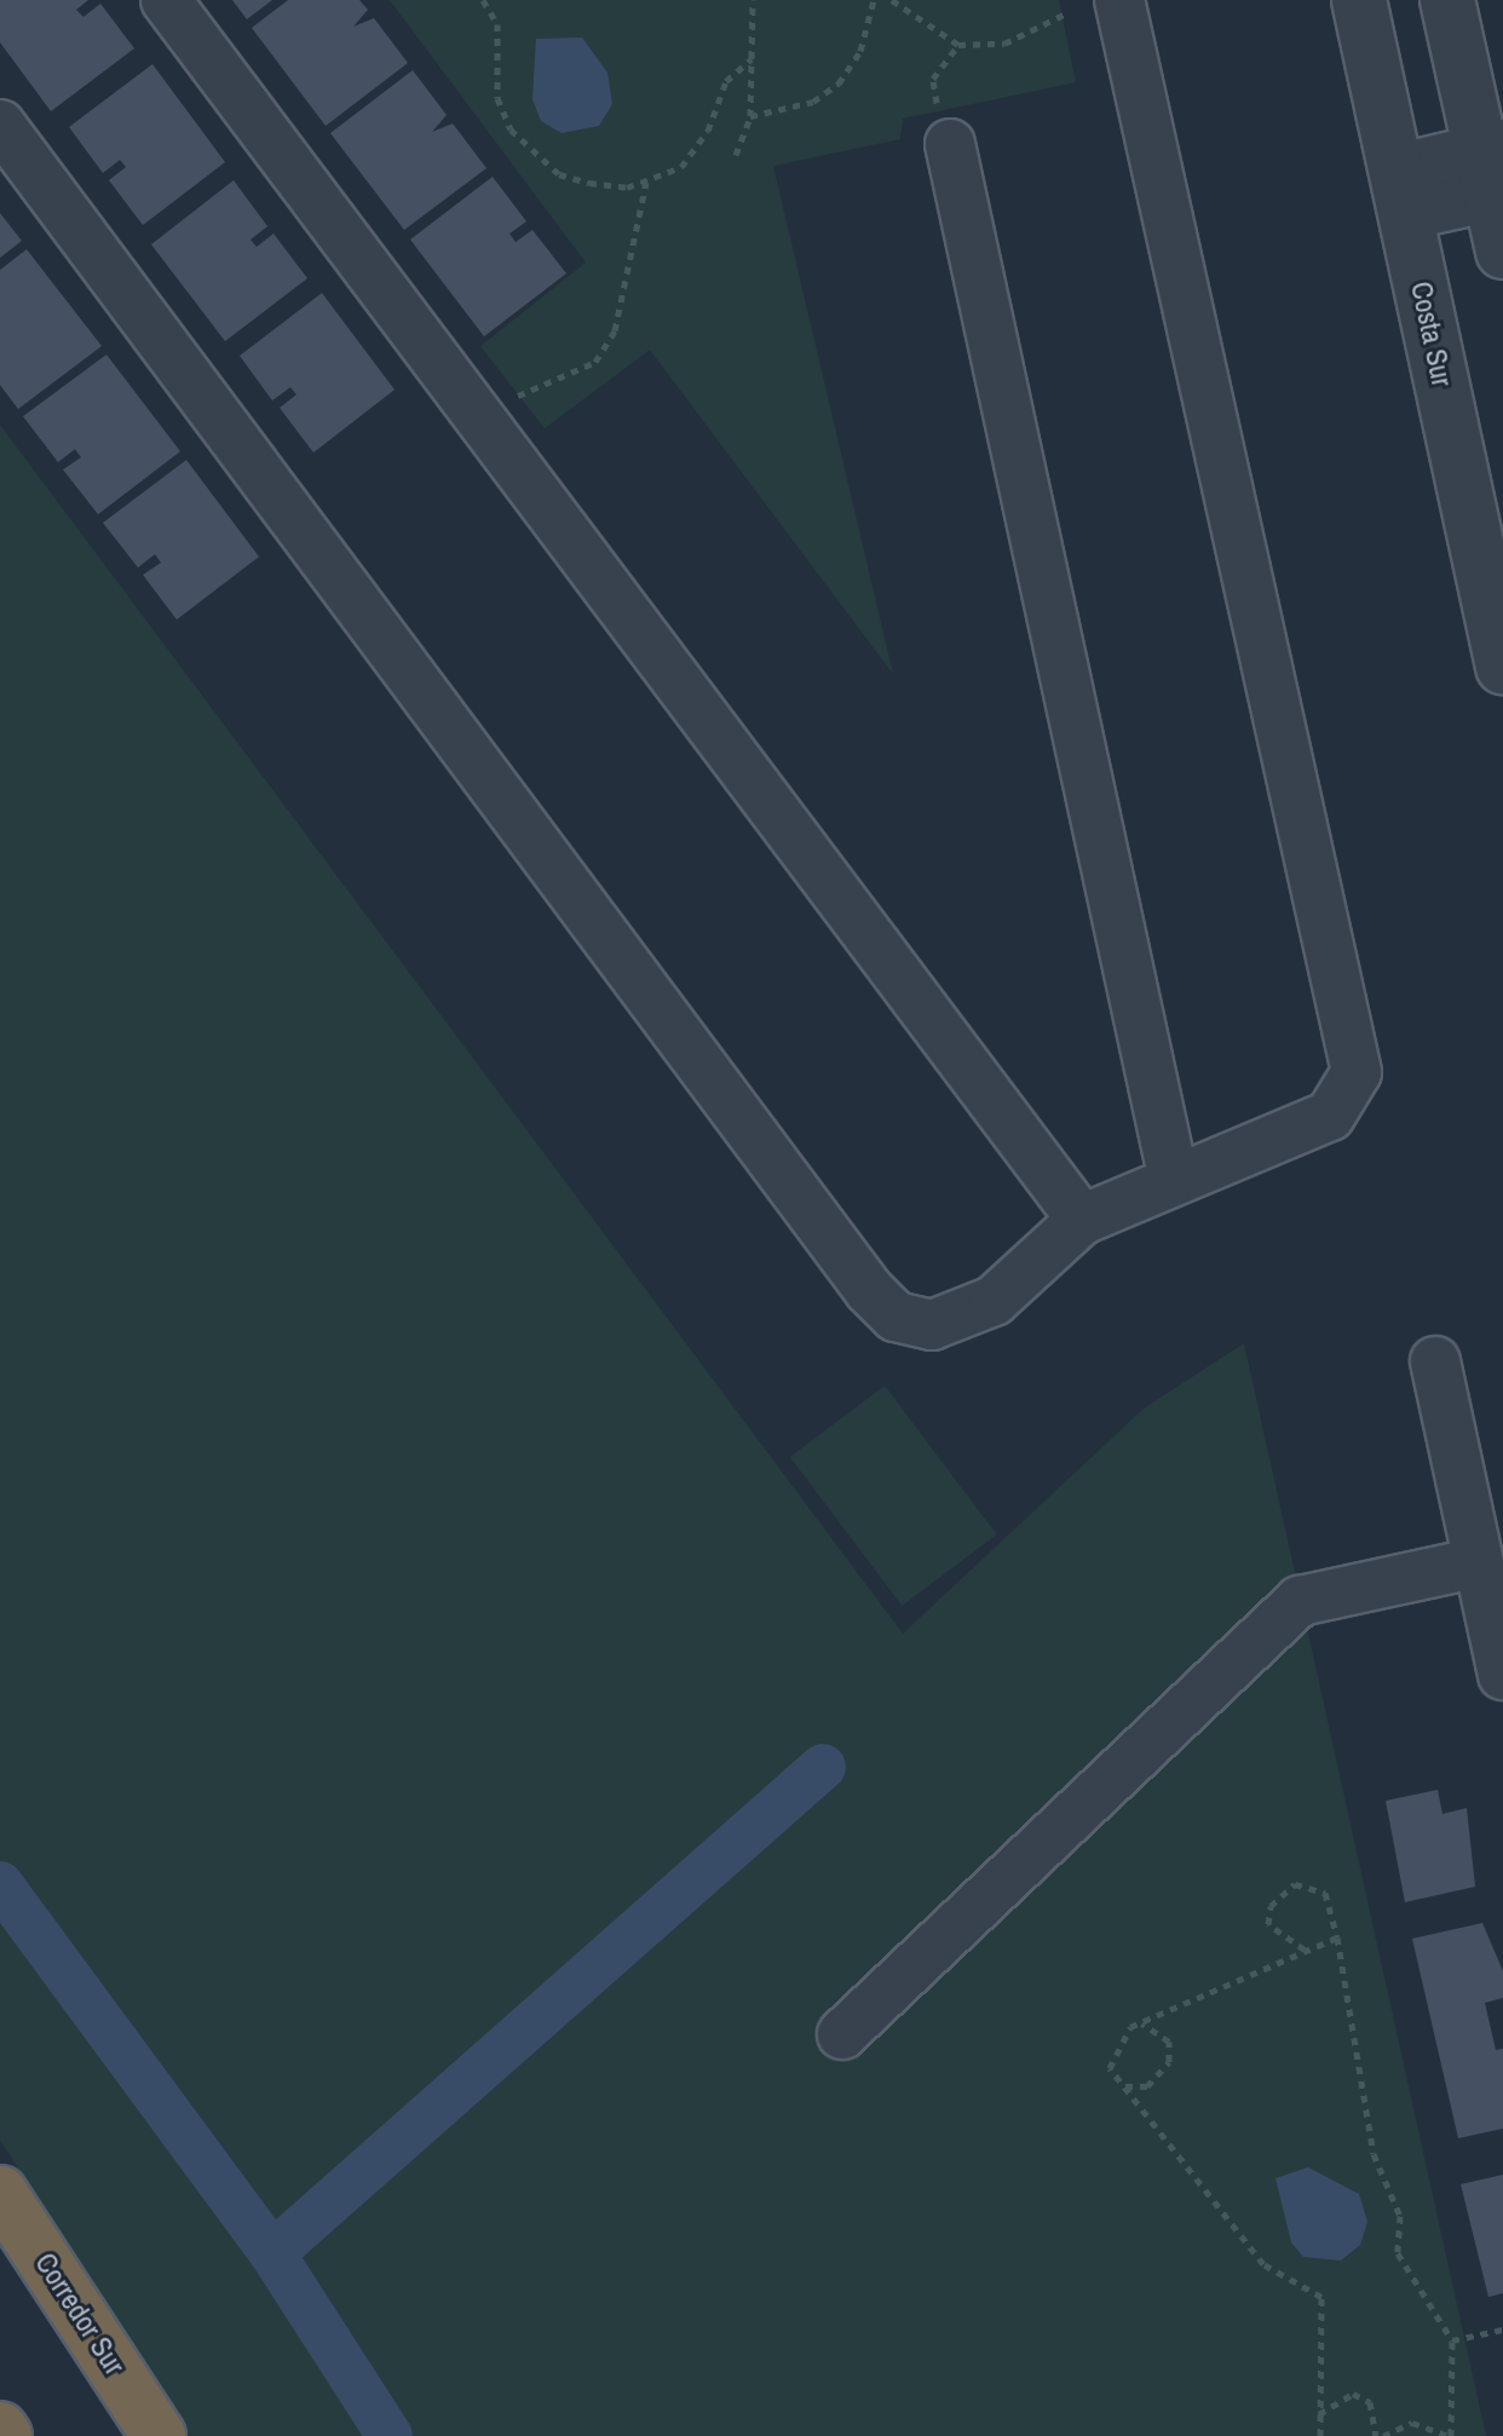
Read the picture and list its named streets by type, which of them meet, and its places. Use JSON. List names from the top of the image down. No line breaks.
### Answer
{"streets":{"highway":["Corredor Sur"],"street":["Costa Sur"]}}
